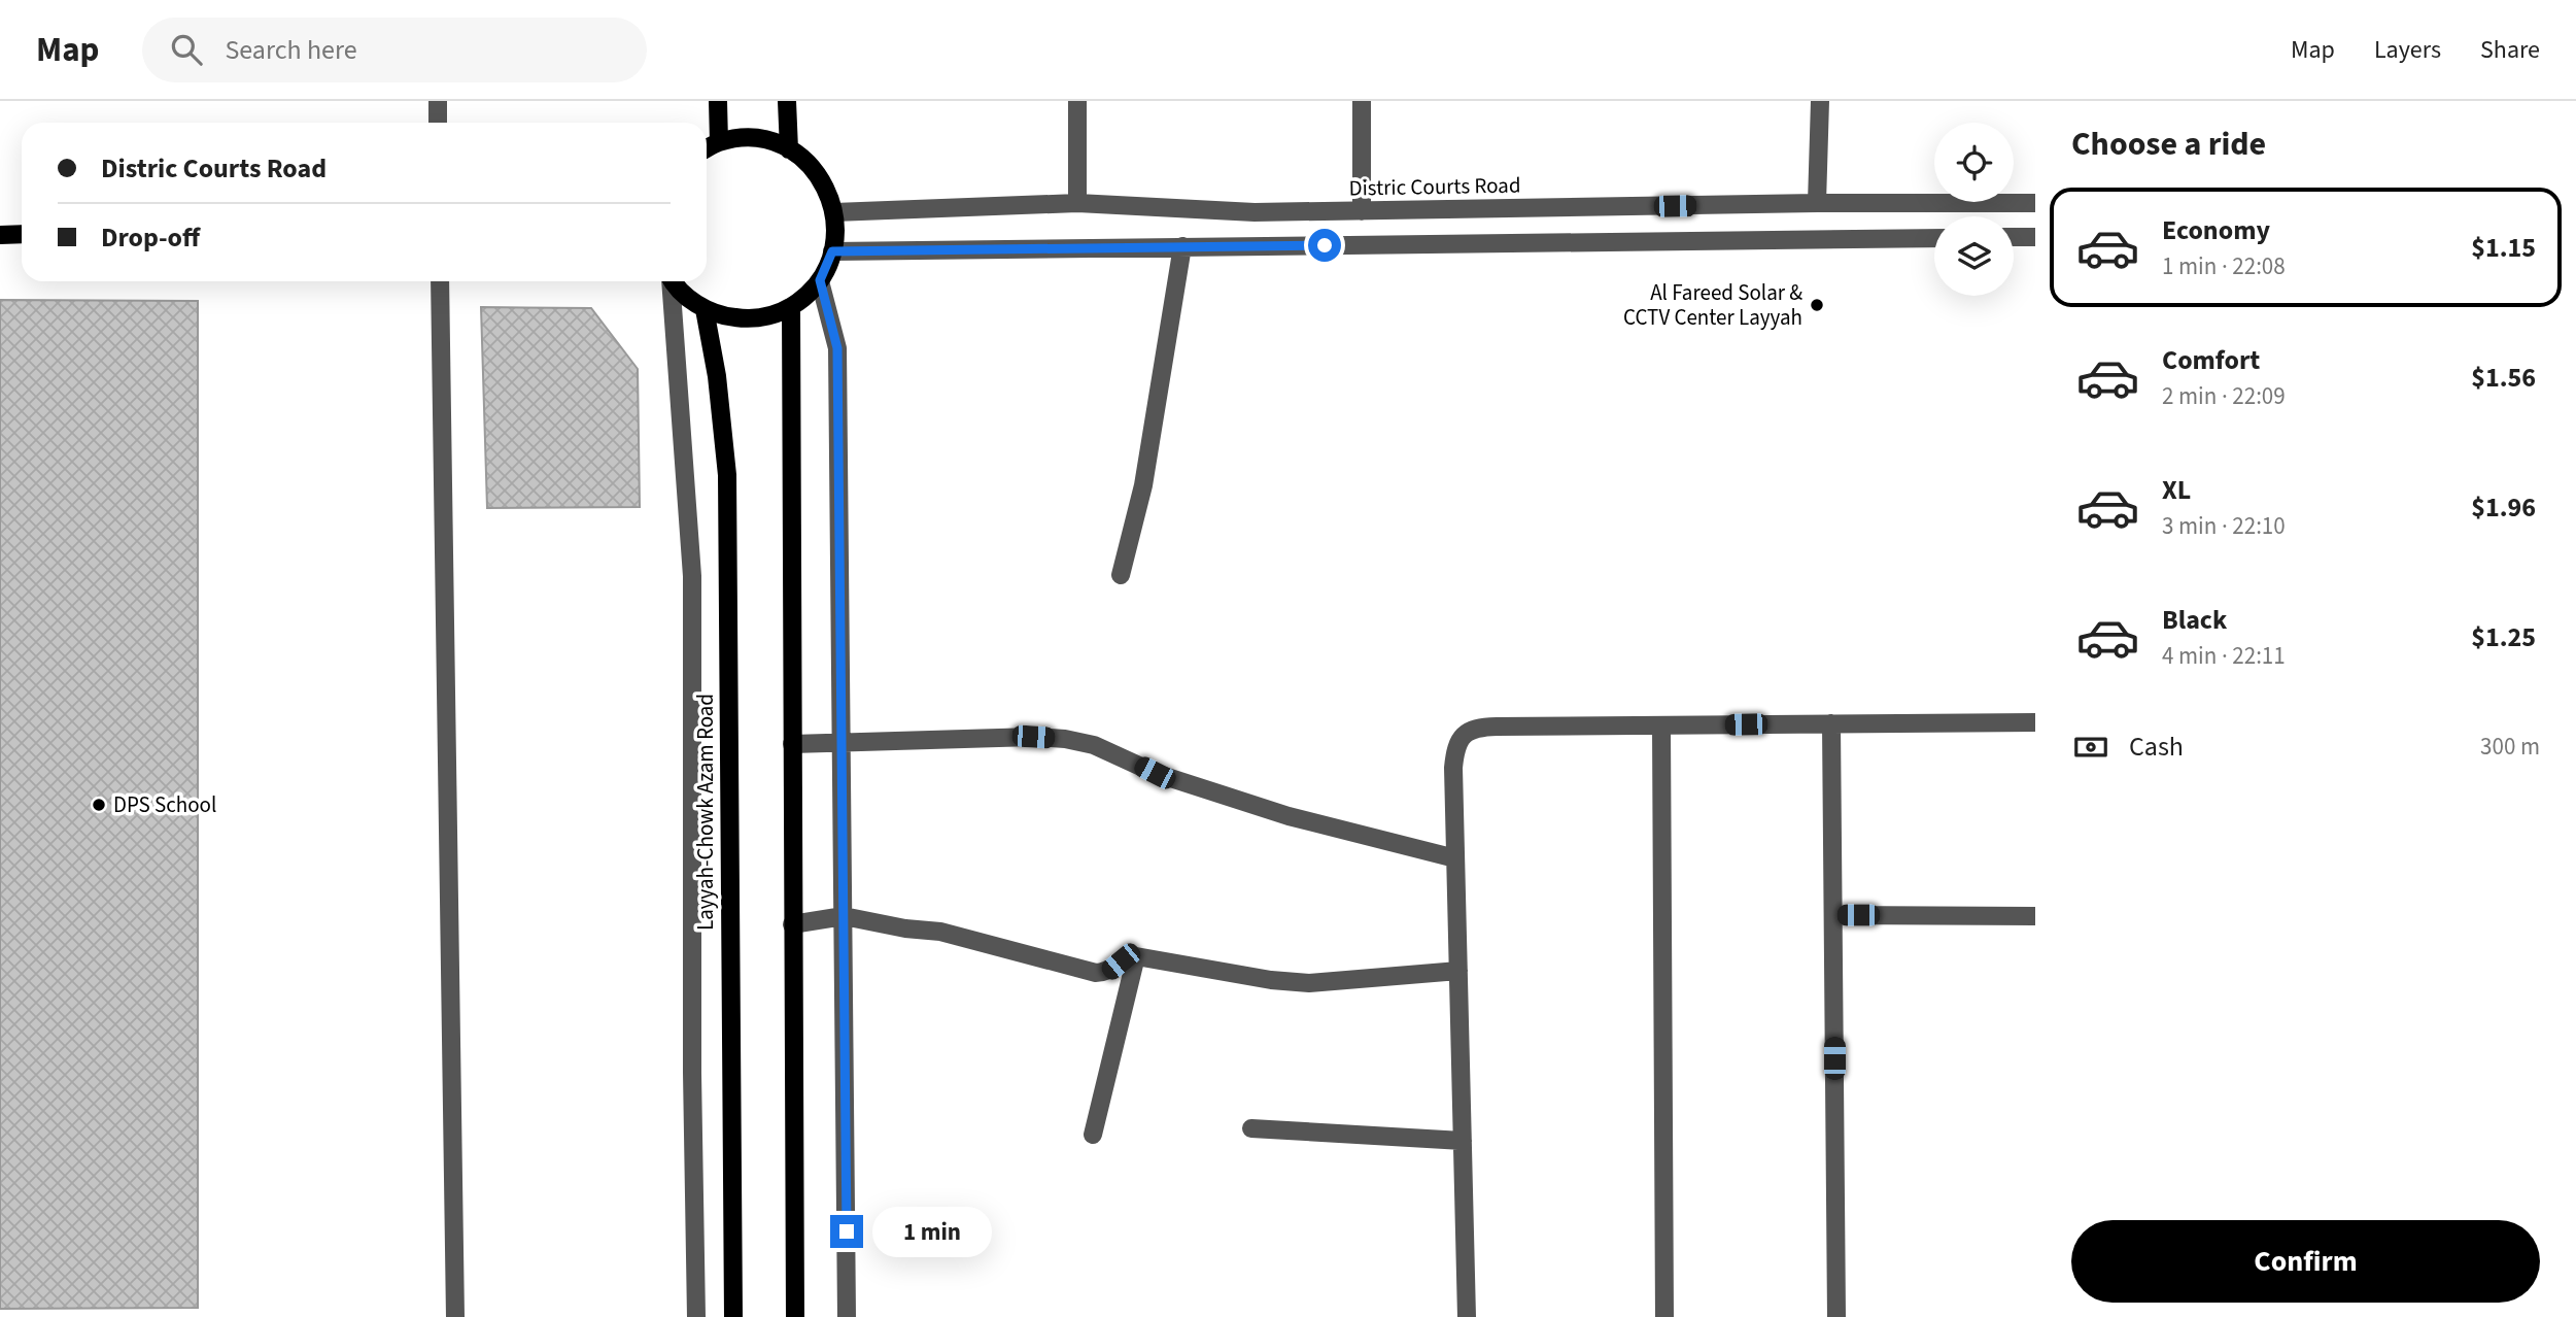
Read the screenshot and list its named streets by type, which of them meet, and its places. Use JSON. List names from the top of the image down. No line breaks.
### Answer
{"streets":{"main road":["Layyah-Chowk Azam Road"],"street":["Distric Courts Road"]},"places":["Al Fareed Solar & CCTV Center Layyah","DPS School"],"page":{"header":"Map","search":"Search here","nav":["Map","Layers","Share"],"heading":"Choose a ride","banner":["Distric Courts Road","Drop-off"],"list":[{"name":"Economy","note":"1 min · 22:08","value":"$1.15"},{"name":"Comfort","note":"2 min · 22:09","value":"$1.56"},{"name":"XL","note":"3 min · 22:10","value":"$1.96"},{"name":"Black","note":"4 min · 22:11","value":"$1.25"}],"pay":["Cash","300 m"],"buttons":"Confirm","bubble":"1 min"}}
